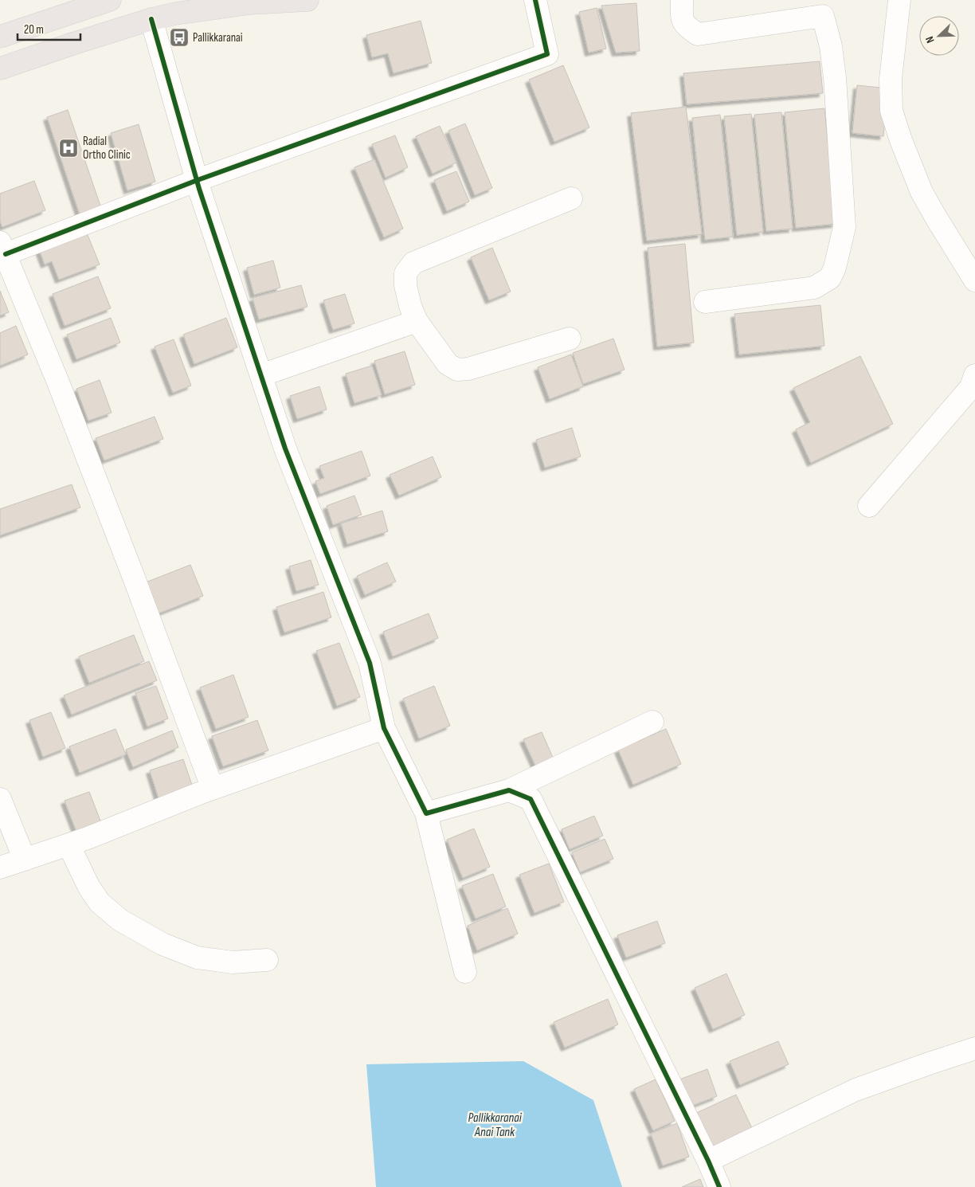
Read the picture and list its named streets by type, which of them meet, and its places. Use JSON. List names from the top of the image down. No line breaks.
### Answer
{"water":["Pallikkaranai Anai Tank"],"places":{"bus stop":["Pallikkaranai"],"hospital":["Radial Ortho Clinic"]},"scale_bar":"20 m","north":"bottom left"}
